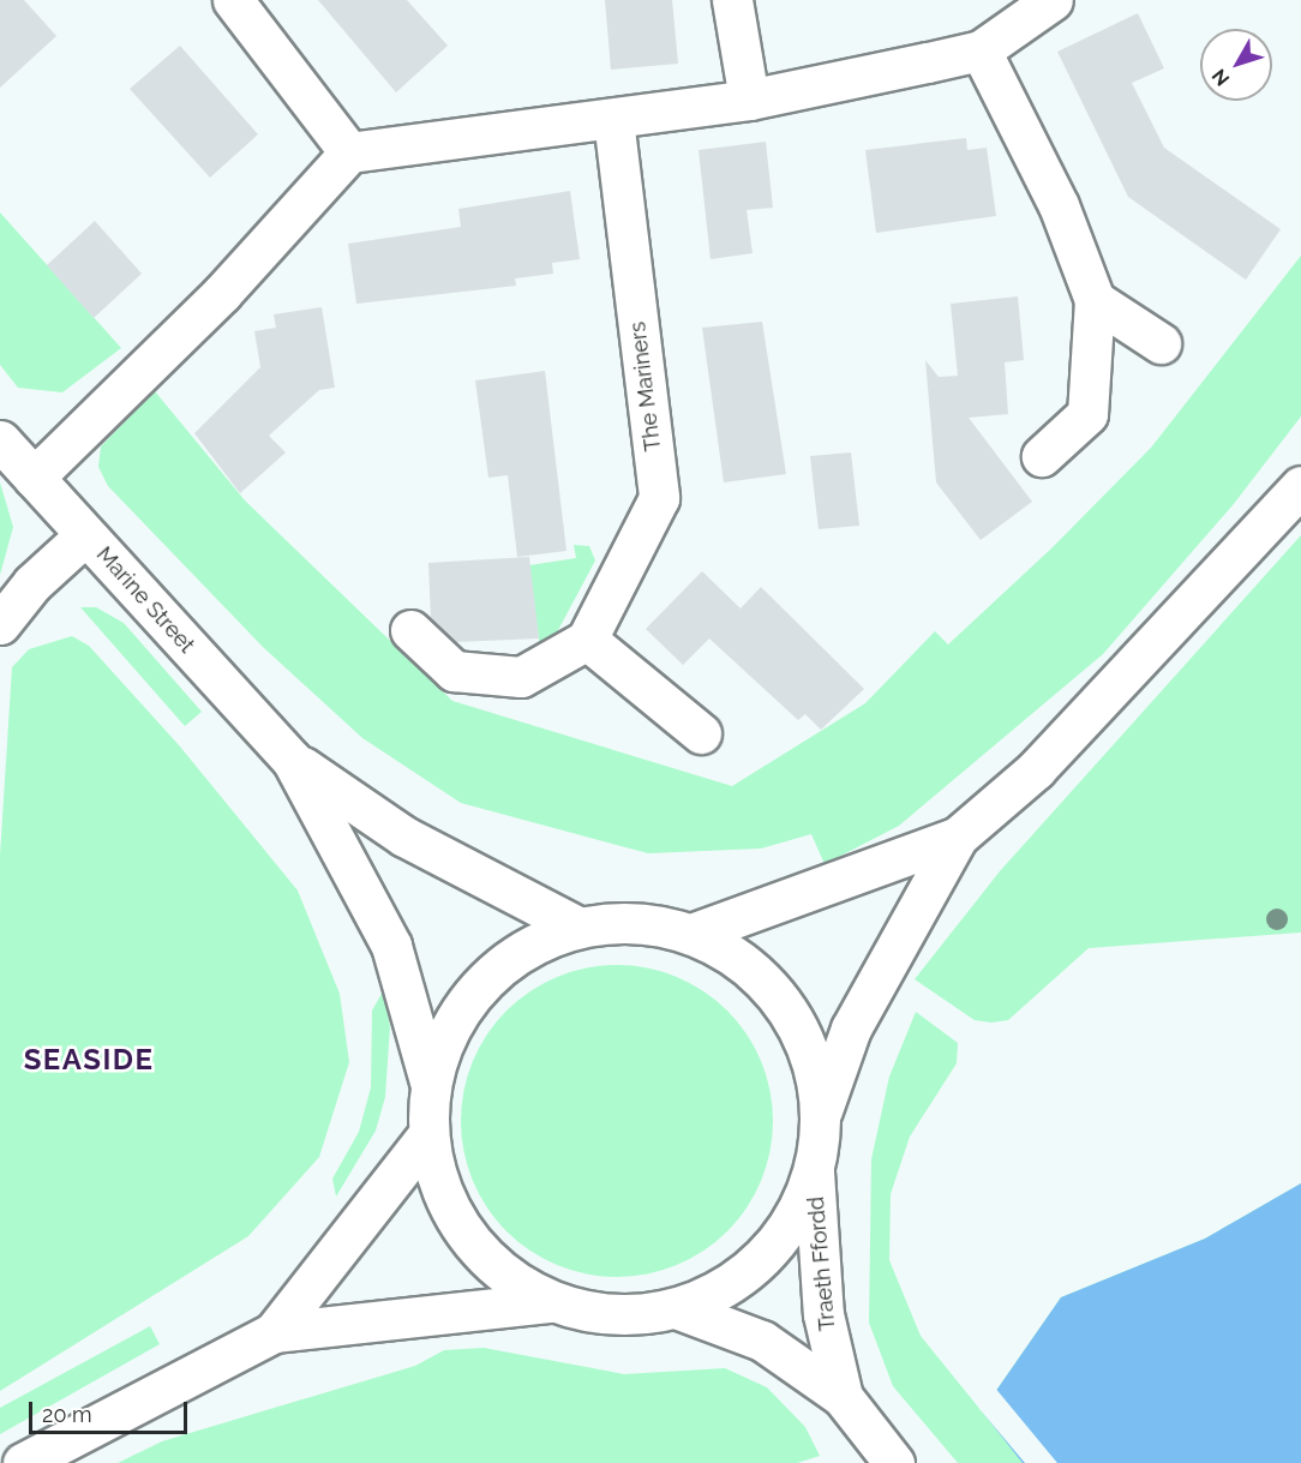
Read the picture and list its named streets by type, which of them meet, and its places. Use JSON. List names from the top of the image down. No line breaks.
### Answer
{"streets":{"street":["The Mariners","Marine Street","Traeth Ffordd"]},"districts":["SEASIDE"],"scale_bar":"20 m","north":"bottom left"}
